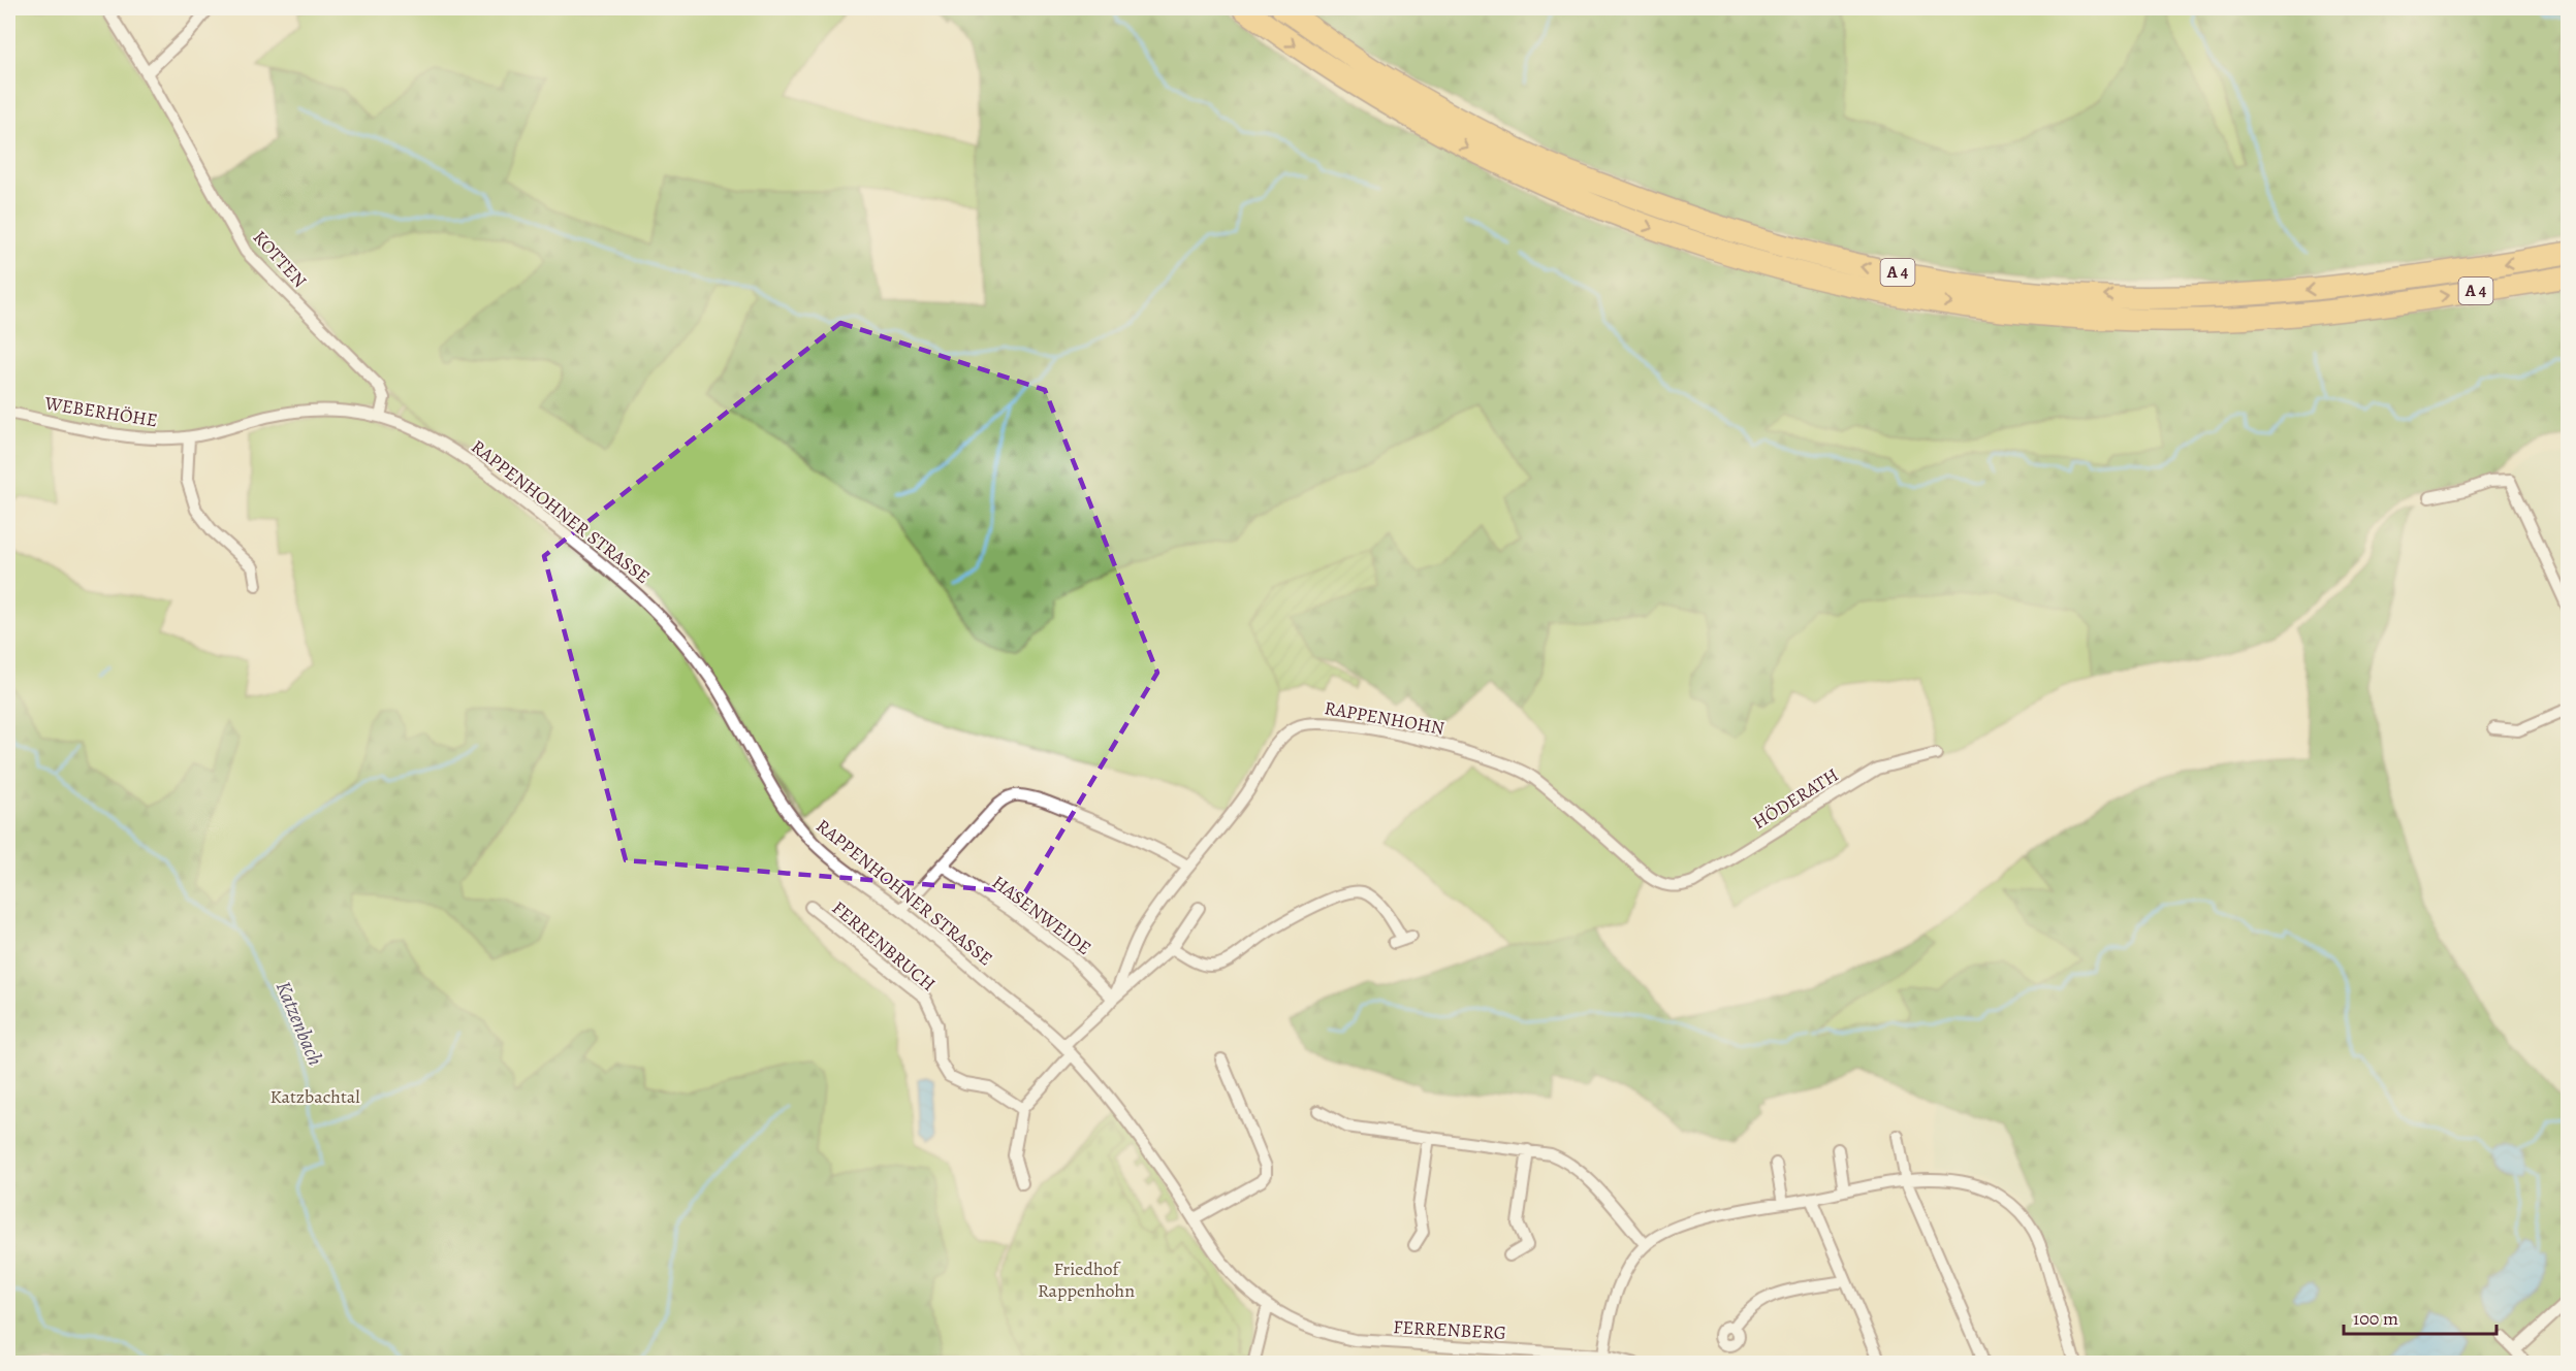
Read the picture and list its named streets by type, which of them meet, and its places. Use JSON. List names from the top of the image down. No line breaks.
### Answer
{"streets":{"highway":["A 4"],"street":["KOTTEN","WEBERHÖHE","RAPPENHOHNER STRASSE","RAPPENHOHN","HÖDERATH","HASENWEIDE","FERRENBRUCH","FERRENBERG"]},"crossings":[["KOTTEN","WEBERHÖHE"],["KOTTEN","RAPPENHOHNER STRASSE"],["WEBERHÖHE","RAPPENHOHNER STRASSE"],["RAPPENHOHNER STRASSE","RAPPENHOHN"],["RAPPENHOHNER STRASSE","FERRENBERG"],["RAPPENHOHN","HÖDERATH"],["RAPPENHOHN","HASENWEIDE"]],"water":["Katzenbach"],"parks":["Katzbachtal","Friedhof Rappenhohn"],"scale_bar":"100 m"}
